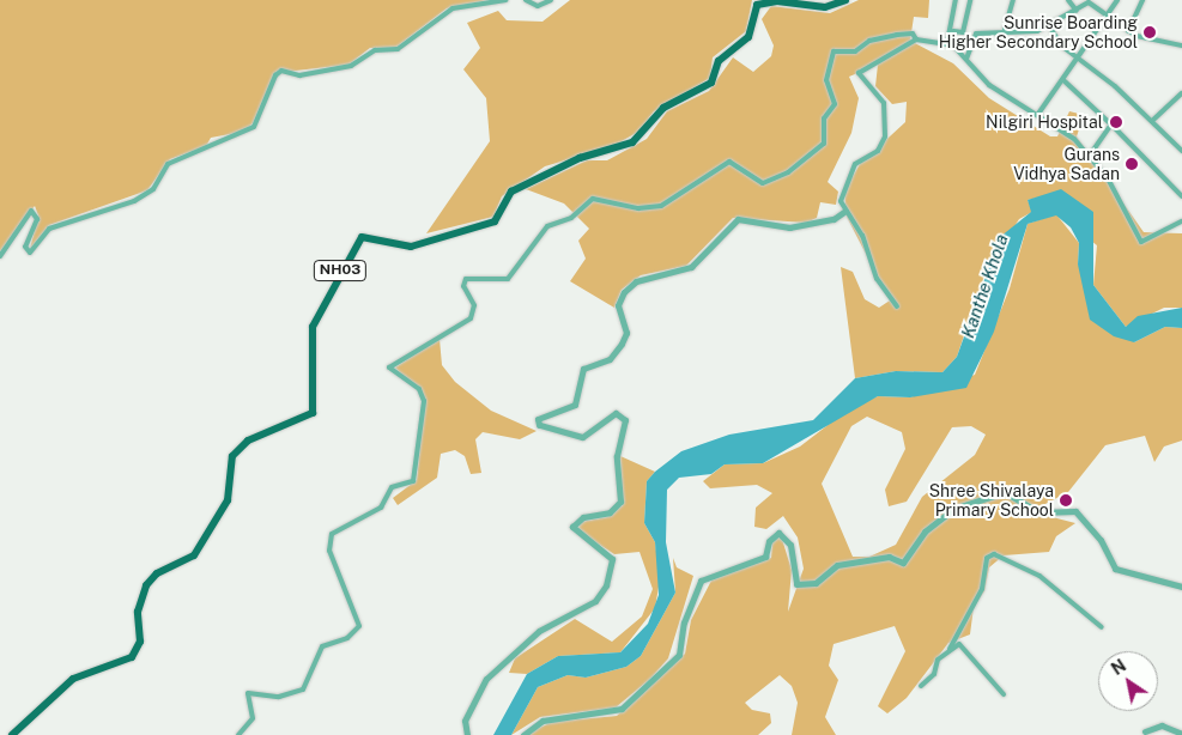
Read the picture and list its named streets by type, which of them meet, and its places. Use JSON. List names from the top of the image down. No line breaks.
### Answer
{"streets":{"main road":["NH03"]},"water":["Kanthe Khola"],"places":["Sunrise Boarding Higher Secondary School","Nilgiri Hospital","Gurans Vidhya Sadan","Shree Shivalaya Primary School"],"north":"top left"}
